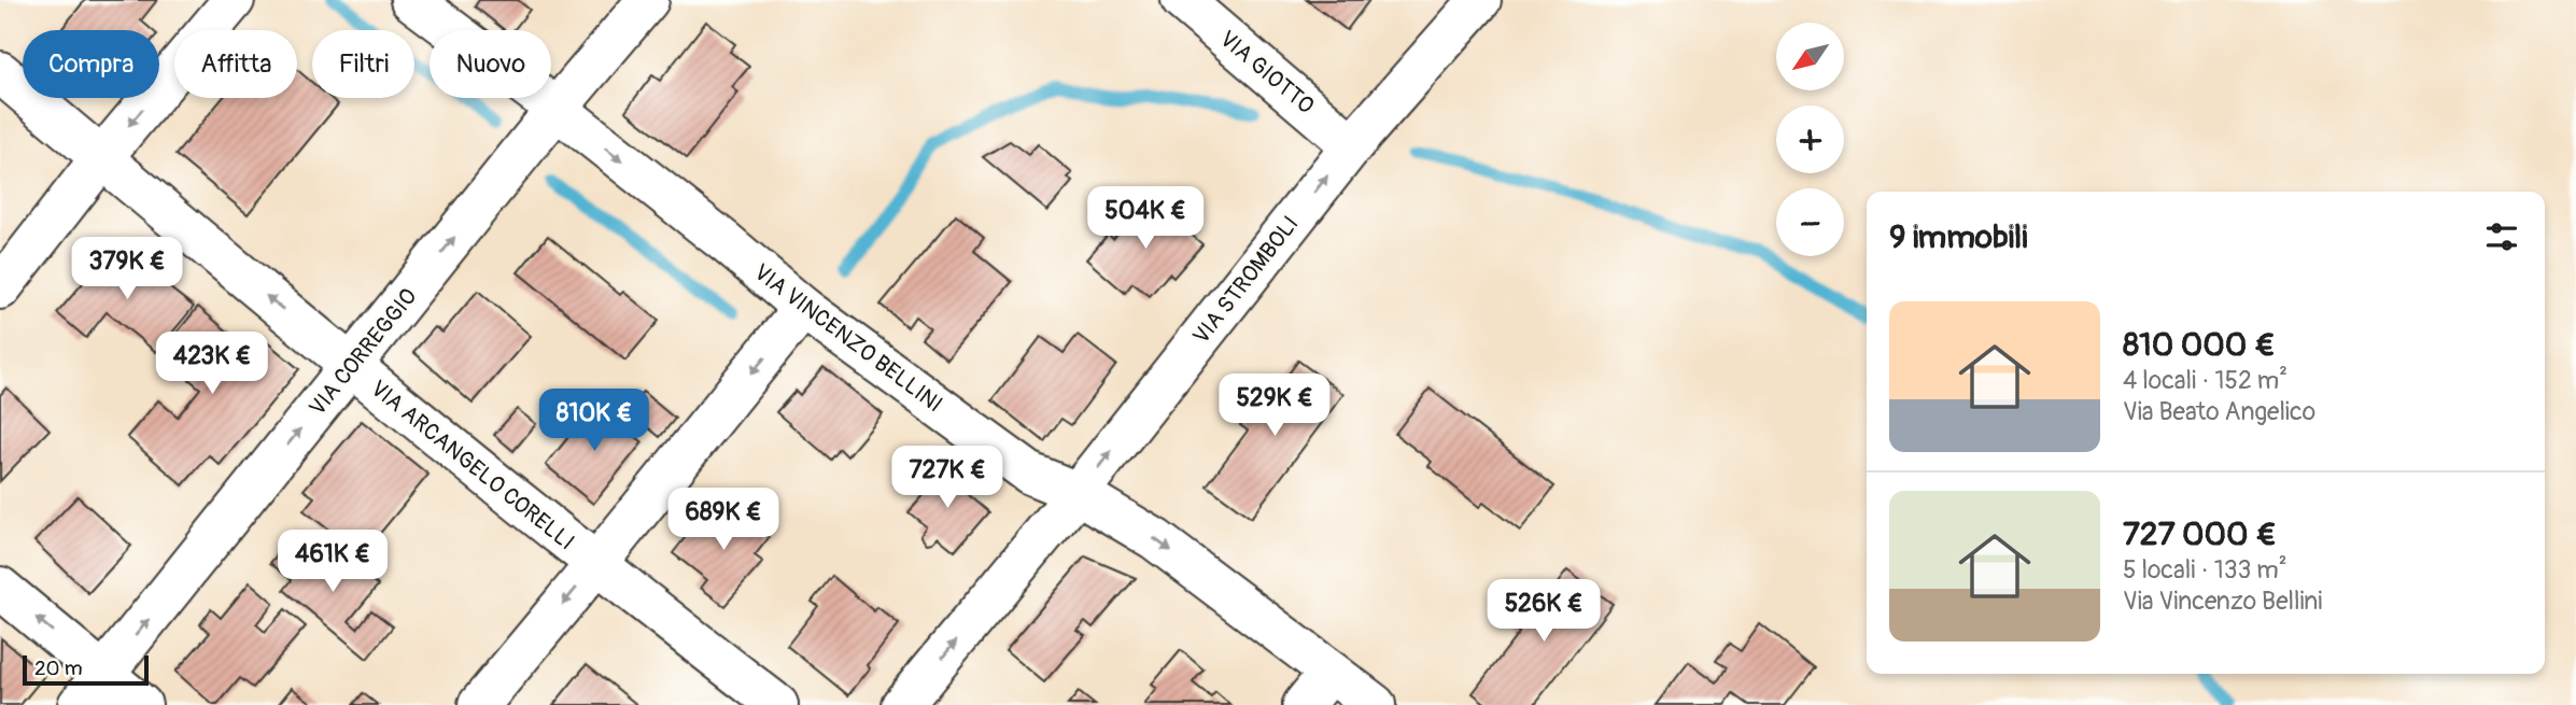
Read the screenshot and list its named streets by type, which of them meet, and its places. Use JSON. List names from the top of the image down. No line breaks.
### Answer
{"streets":{"street":["VIA GIOTTO","VIA STROMBOLI","VIA VINCENZO BELLINI","VIA CORREGGIO","VIA ARCANGELO CORELLI"]},"crossings":[["VIA GIOTTO","VIA STROMBOLI"],["VIA STROMBOLI","VIA VINCENZO BELLINI"],["VIA VINCENZO BELLINI","VIA CORREGGIO"],["VIA CORREGGIO","VIA ARCANGELO CORELLI"]],"one_way":["VIA VINCENZO BELLINI"],"scale_bar":"20 m","north":"bottom left","page":{"map_buttons":["+","−"],"chip":["Compra","Affitta","Filtri","Nuovo"],"price":["504K €","379K €","423K €","529K €","810K €","727K €","689K €","461K €","526K €"],"heading":"9 immobili","list":[{"name":"810 000 €","note":"4 locali · 152 m² · Via Beato Angelico"},{"name":"727 000 €","note":"5 locali · 133 m² · Via Vincenzo Bellini"}],"scale":"20 m"}}
